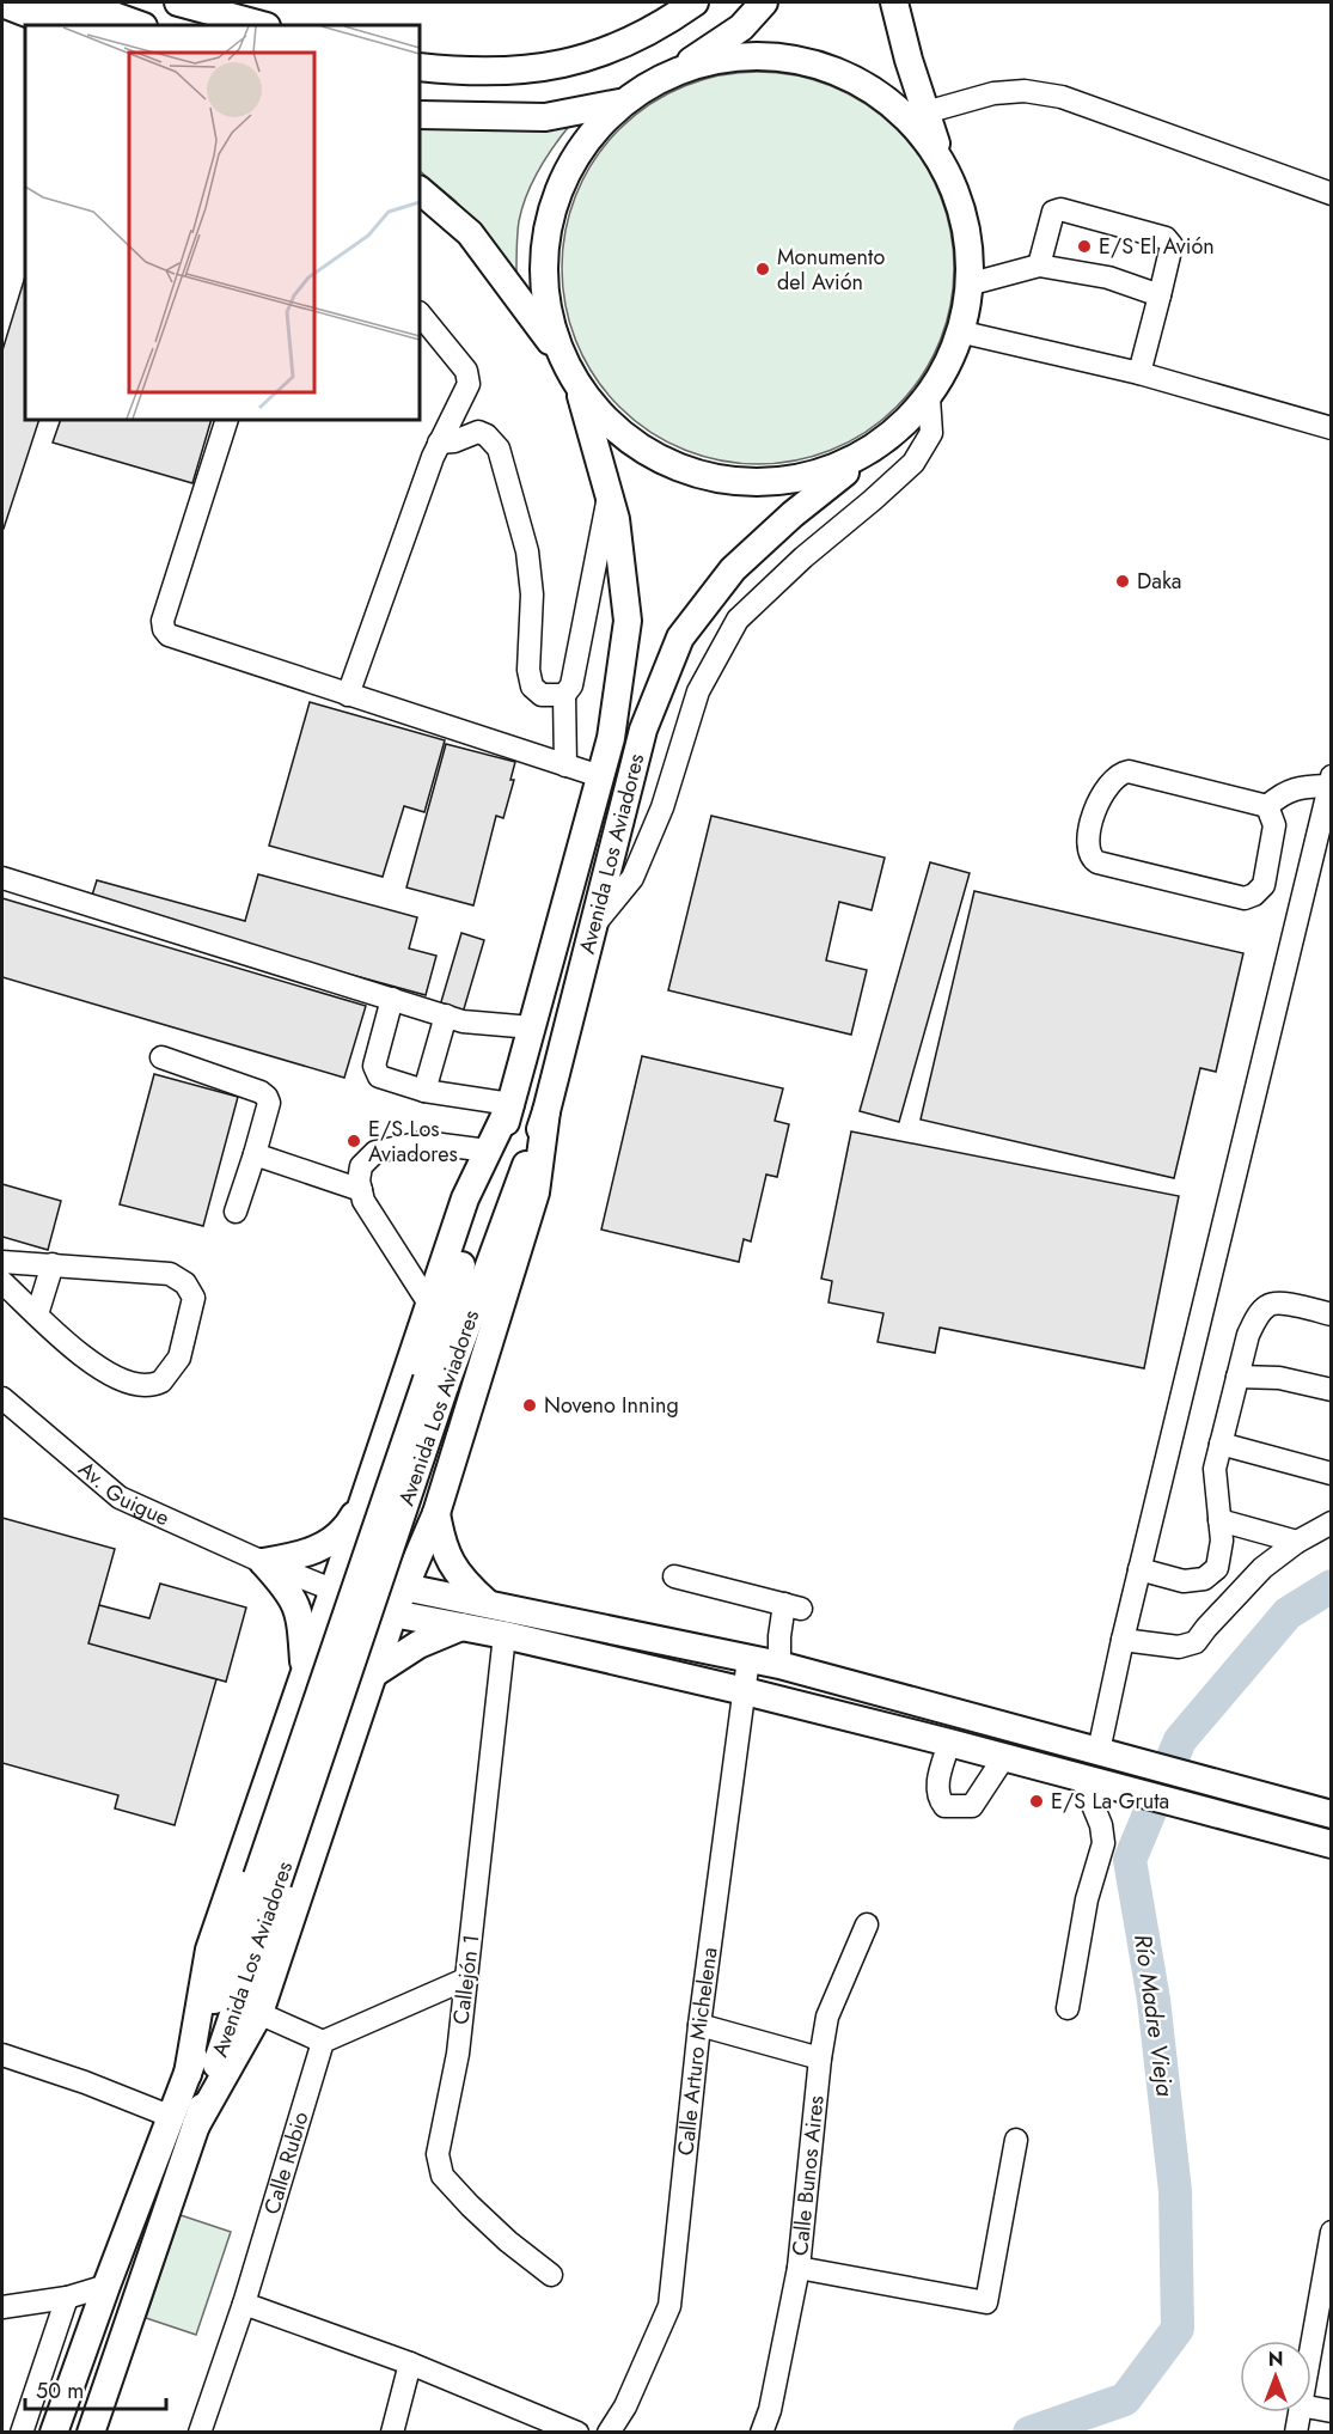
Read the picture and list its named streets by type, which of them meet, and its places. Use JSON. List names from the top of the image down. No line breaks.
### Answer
{"streets":{"main road":["Avenida Los Aviadores"],"street":["Av. Guigue","Callejón 1","Calle Arturo Michelena","Calle Rubio","Calle Bunos Aires"]},"water":["Río Madre Vieja"],"places":["E/S El Avión","Monumento del Avión","Daka","E/S Los Aviadores","Noveno Inning","E/S La Gruta"],"scale_bar":"50 m","north":"top"}
